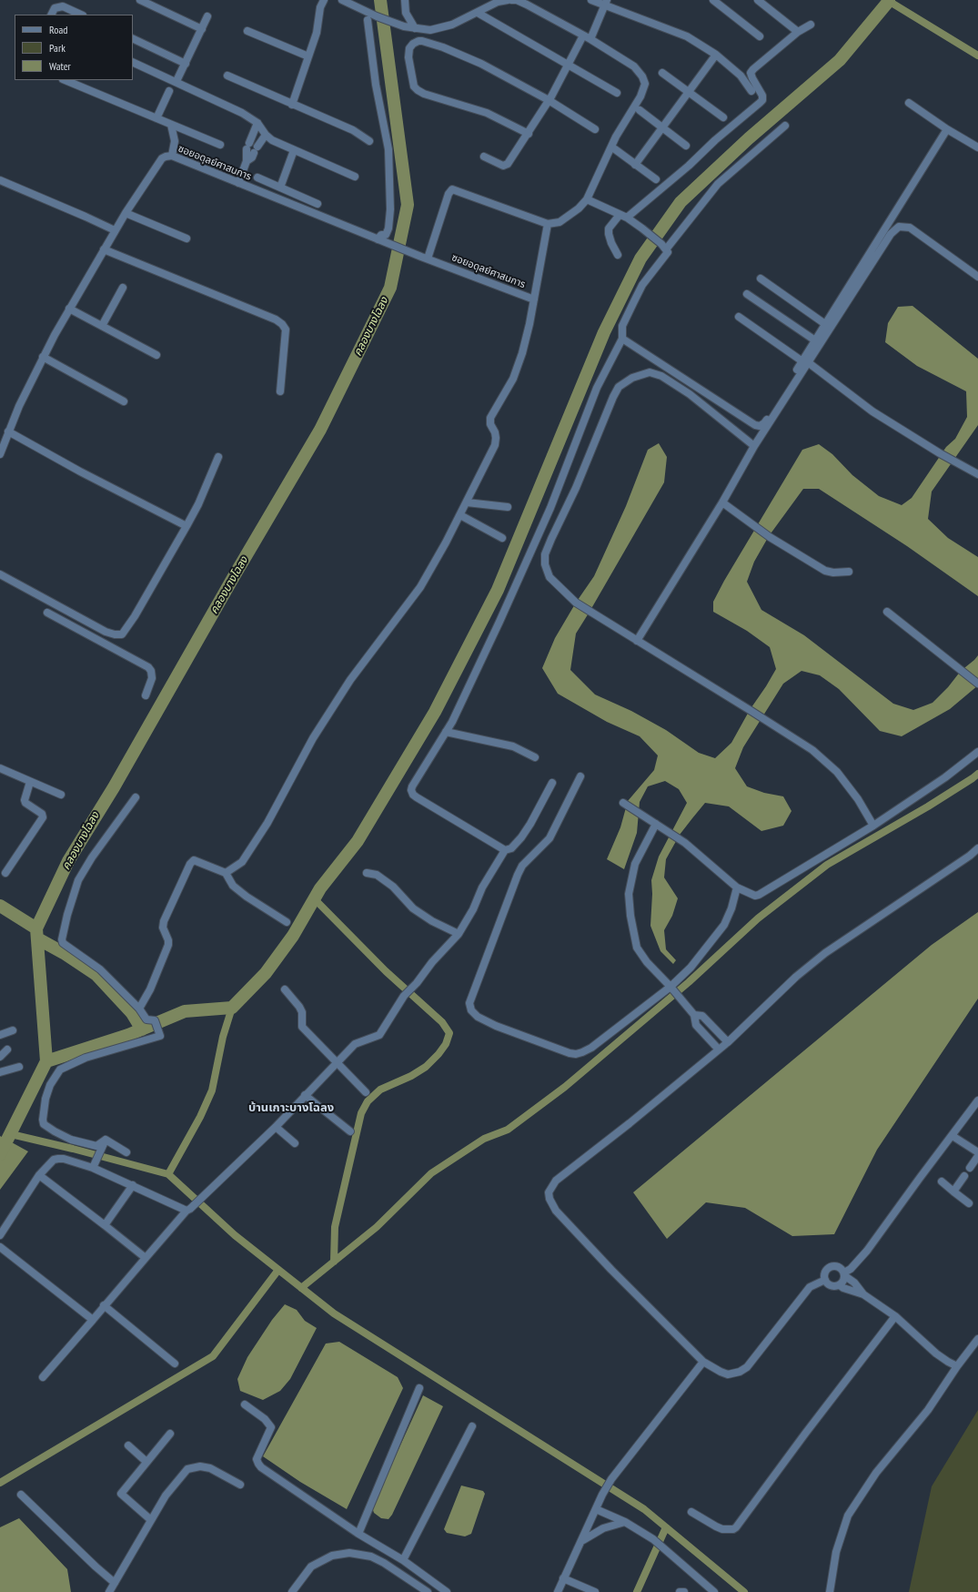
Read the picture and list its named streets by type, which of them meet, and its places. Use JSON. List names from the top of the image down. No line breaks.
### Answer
{"streets":{"street":["ซอยอดุลย์ศาสนการ"]},"districts":["บ้านเกาะบางโฉลง"],"water":["คลองบางโฉลง"],"legend":["Road","Park","Water"]}
